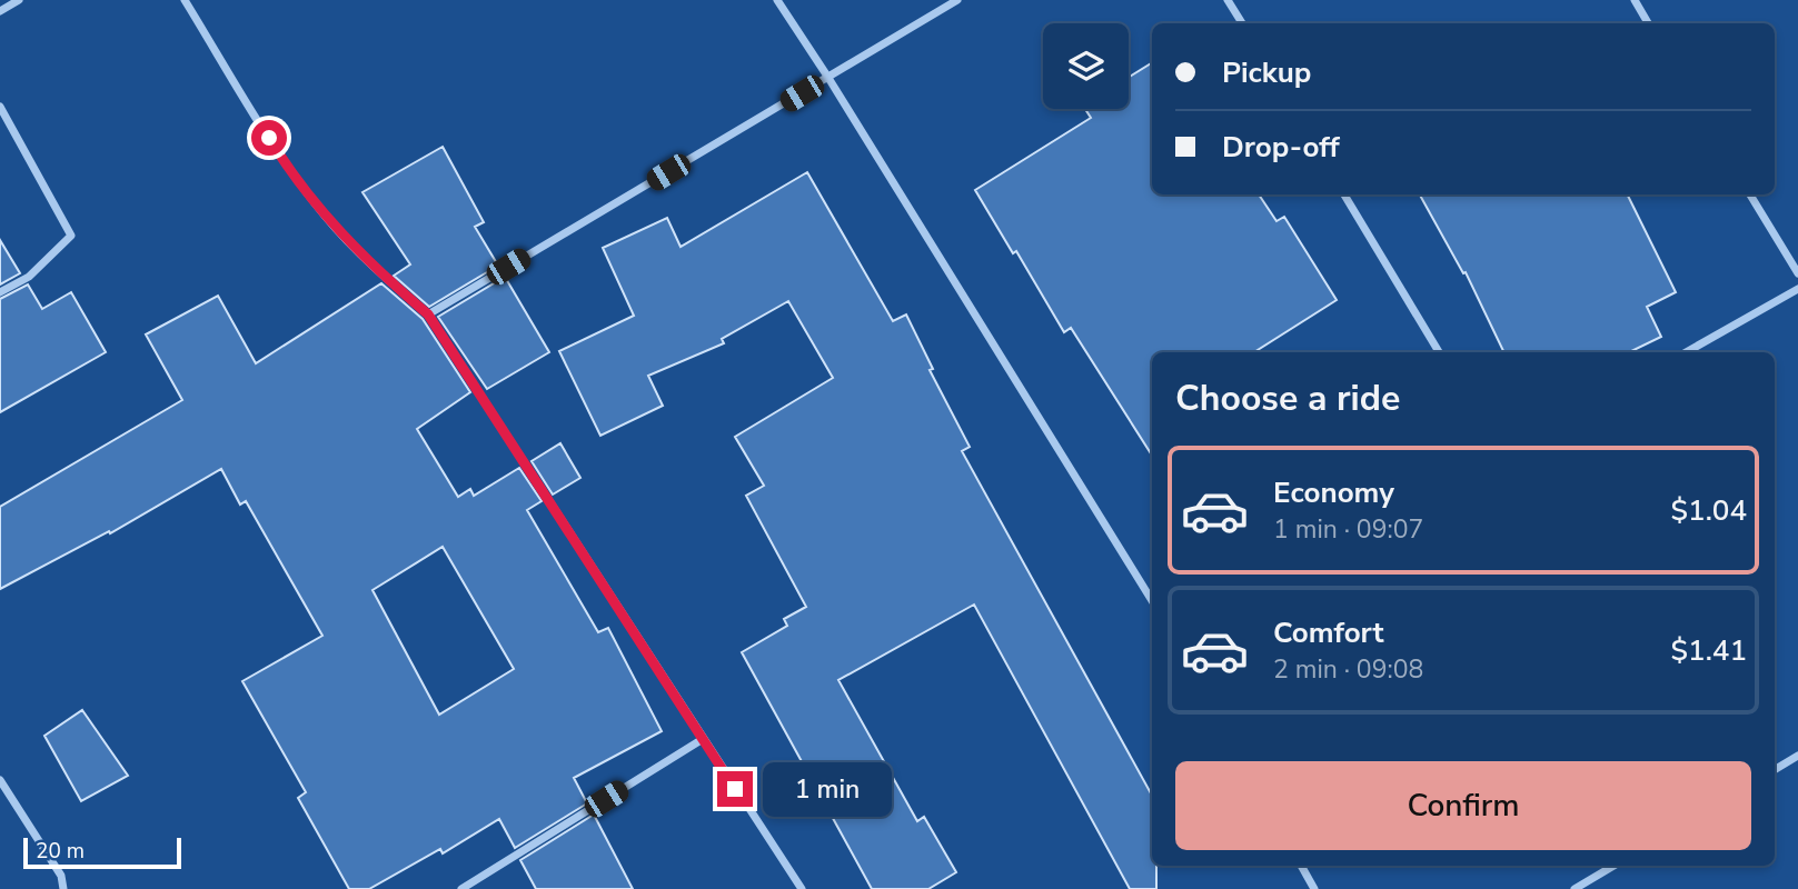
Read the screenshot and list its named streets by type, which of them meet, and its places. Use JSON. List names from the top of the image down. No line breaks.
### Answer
{"scale_bar":"20 m","page":{"banner":["Pickup","Drop-off"],"heading":"Choose a ride","list":[{"name":"Economy","note":"1 min · 09:07","value":"$1.04"},{"name":"Comfort","note":"2 min · 09:08","value":"$1.41"}],"buttons":"Confirm","bubble":"1 min","scale":"20 m"}}
